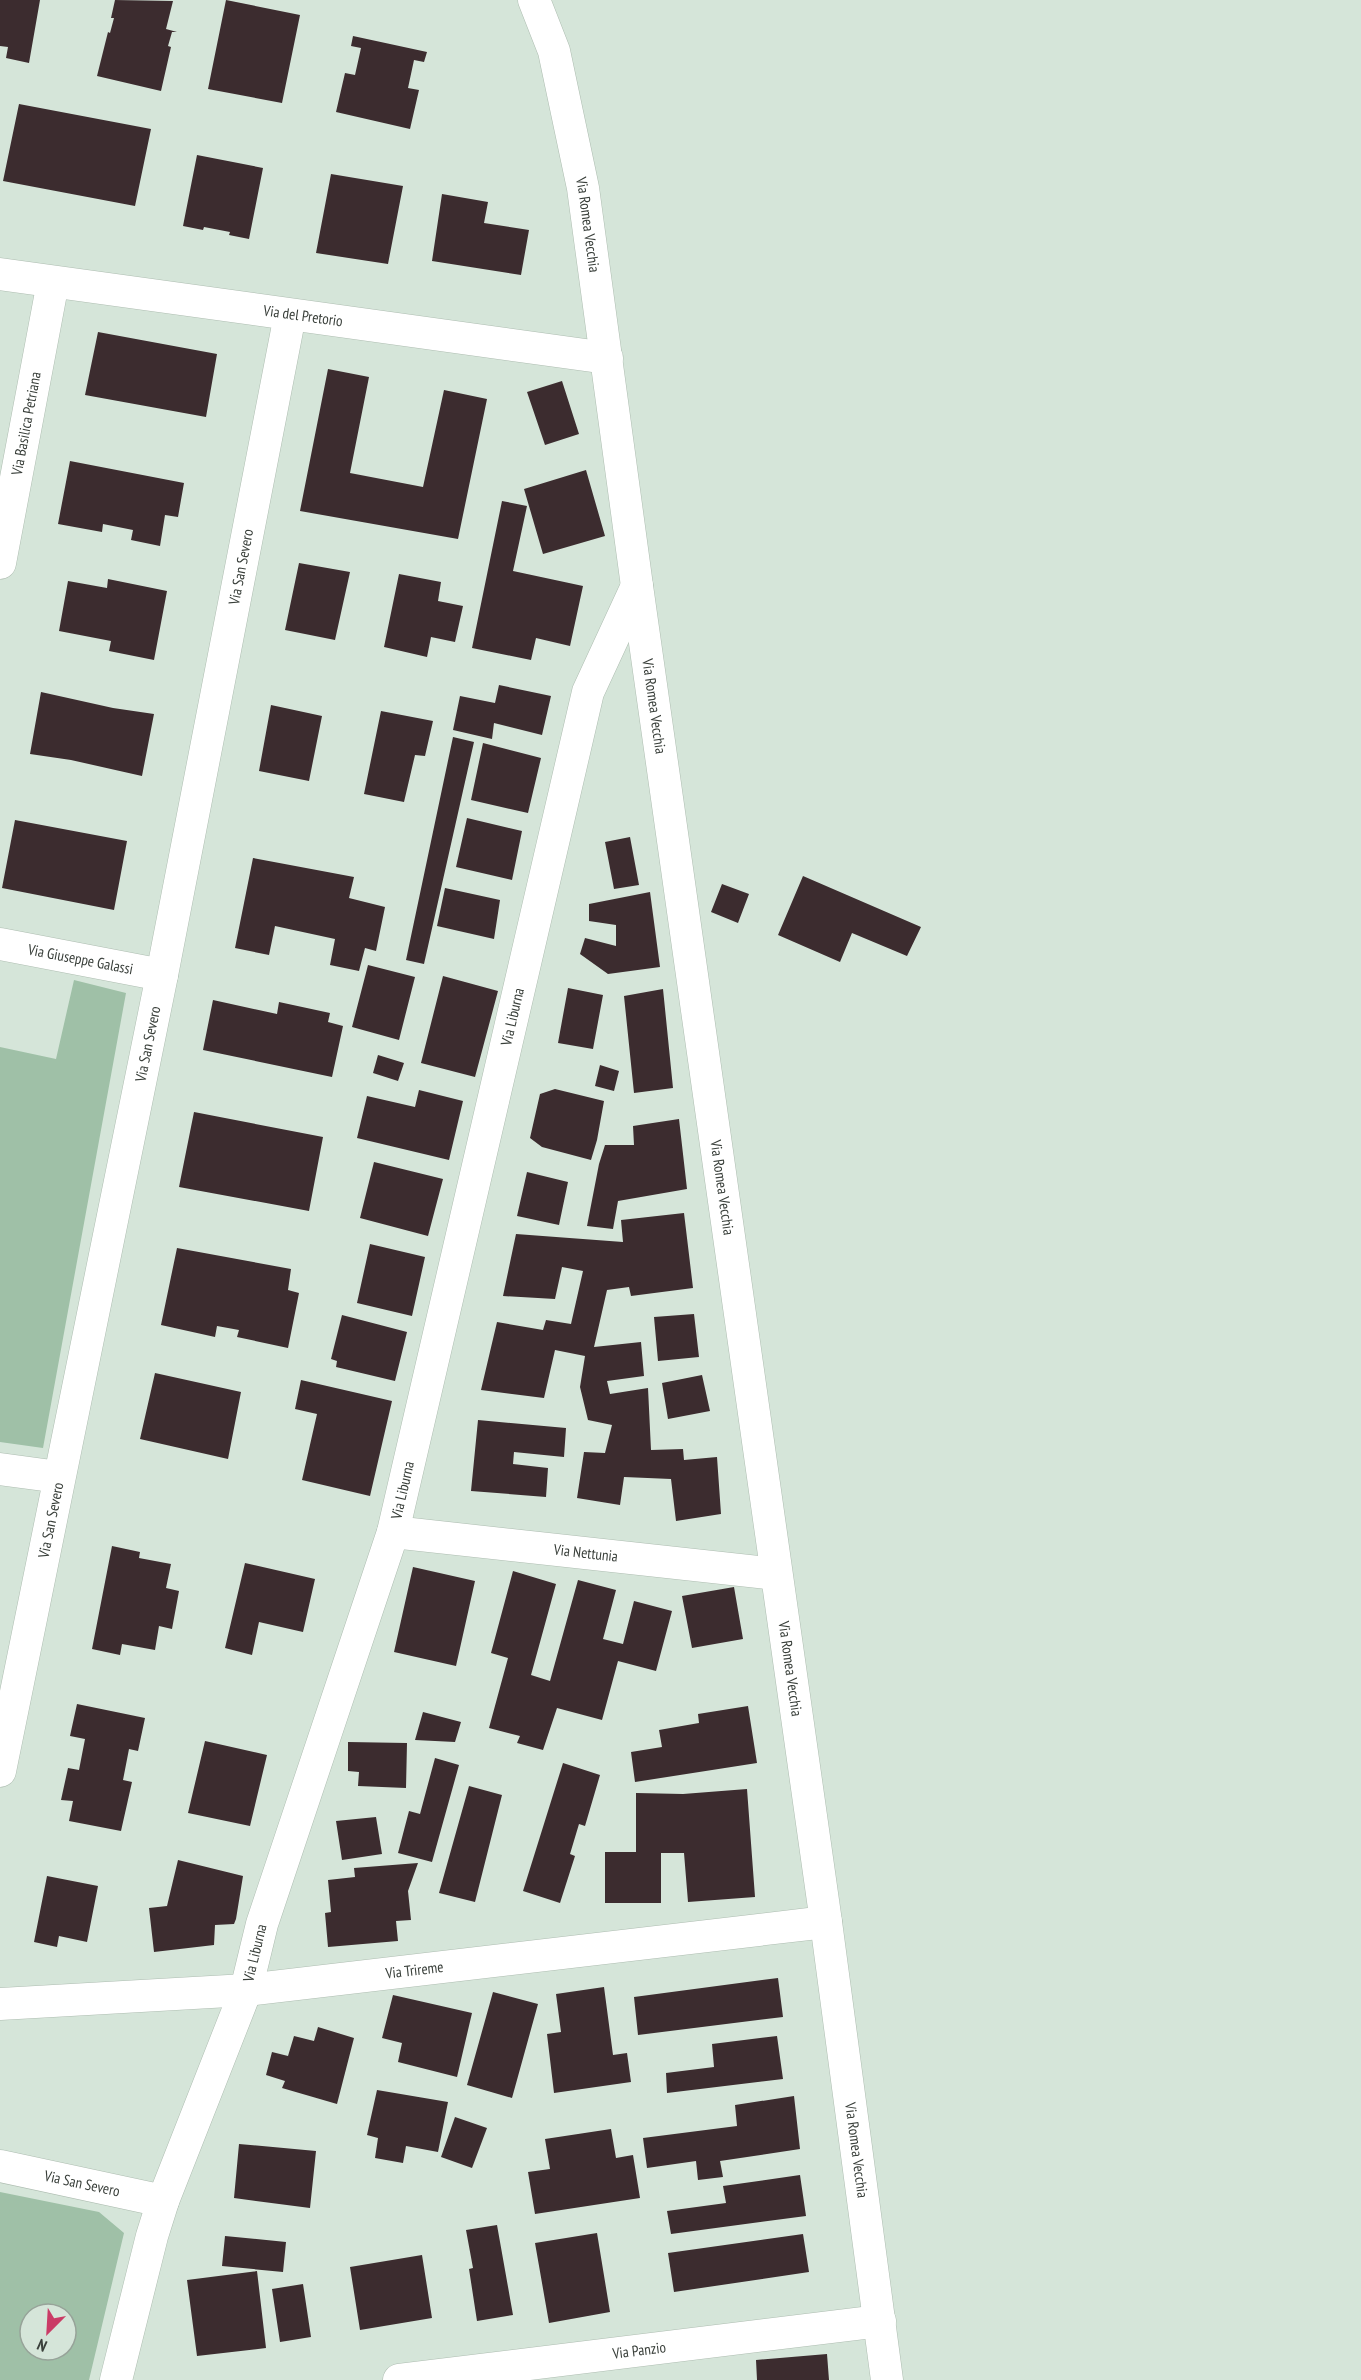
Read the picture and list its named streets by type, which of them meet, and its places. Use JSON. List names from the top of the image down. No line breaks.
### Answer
{"streets":{"street":["Via Romea Vecchia","Via del Pretorio","Via Basilica Petriana","Via San Severo","Via Giuseppe Galassi","Via Liburna","Via Nettunia","Via Trireme","Via Panzio"]},"crossings":[["Via Romea Vecchia","Via del Pretorio"],["Via Romea Vecchia","Via Liburna"],["Via Romea Vecchia","Via Nettunia"],["Via Romea Vecchia","Via Trireme"],["Via Romea Vecchia","Via Panzio"],["Via del Pretorio","Via Basilica Petriana"],["Via del Pretorio","Via San Severo"],["Via San Severo","Via Giuseppe Galassi"],["Via San Severo","Via Liburna"],["Via Liburna","Via Nettunia"],["Via Liburna","Via Trireme"]],"north":"bottom left"}
